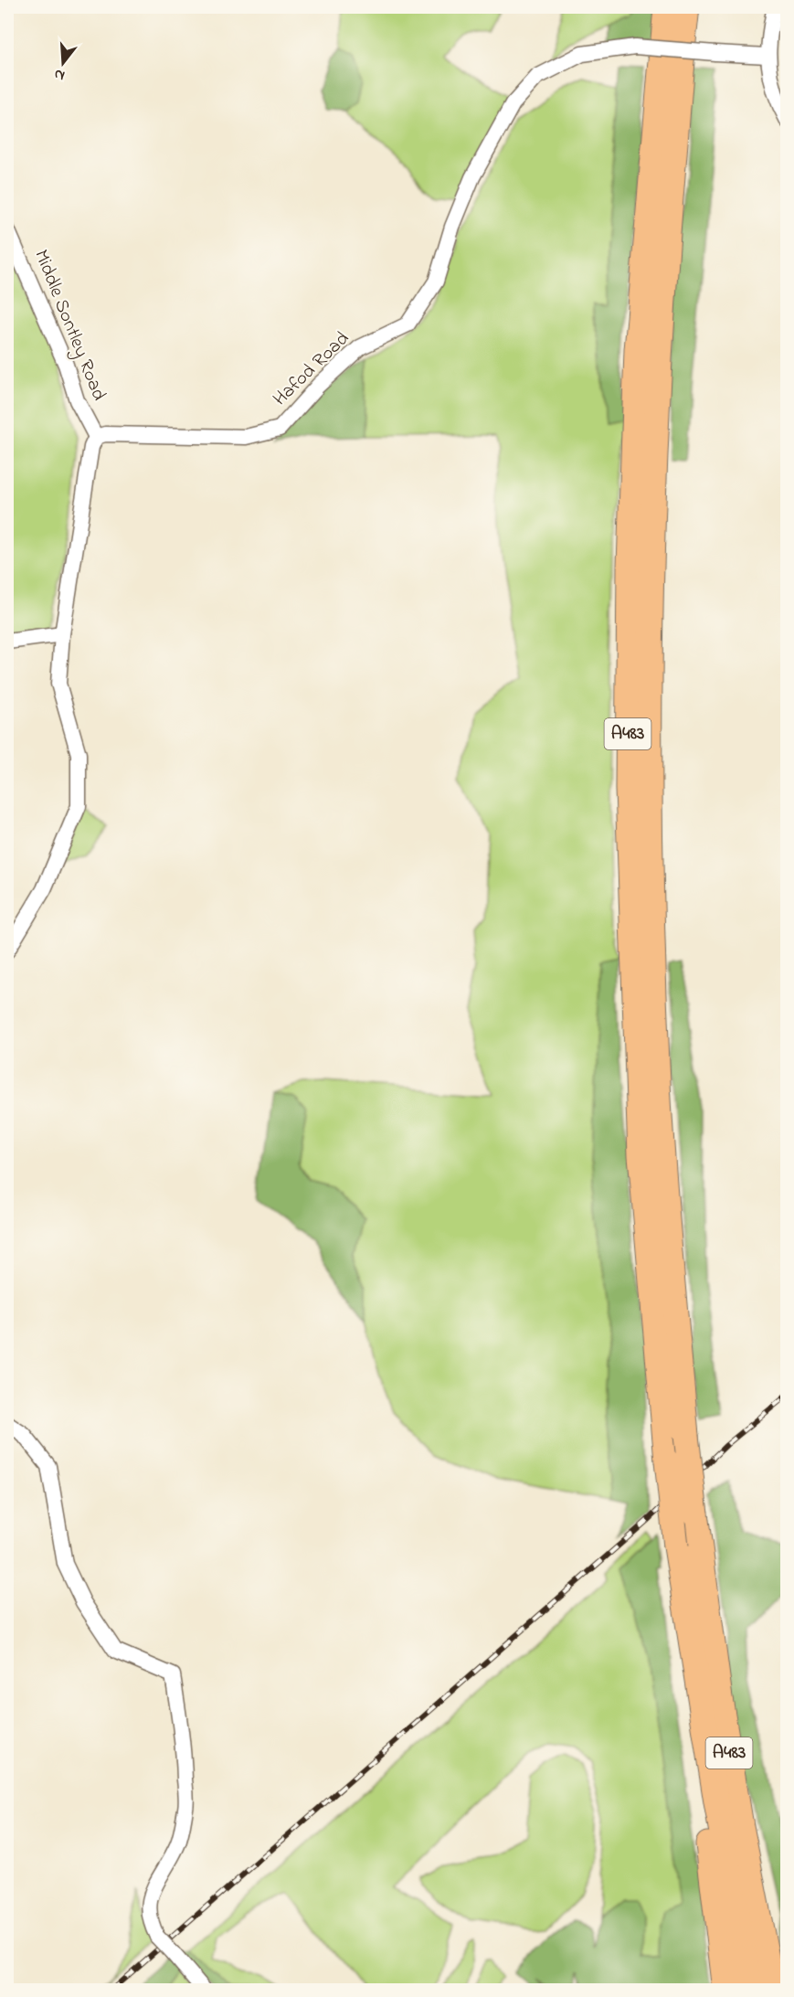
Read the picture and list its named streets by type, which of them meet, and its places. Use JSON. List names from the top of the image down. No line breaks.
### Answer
{"streets":{"highway":["A483"],"street":["Middle Sontley Road","Hafod Road"]},"crossings":[["Middle Sontley Road","Hafod Road"]],"north":"bottom"}
